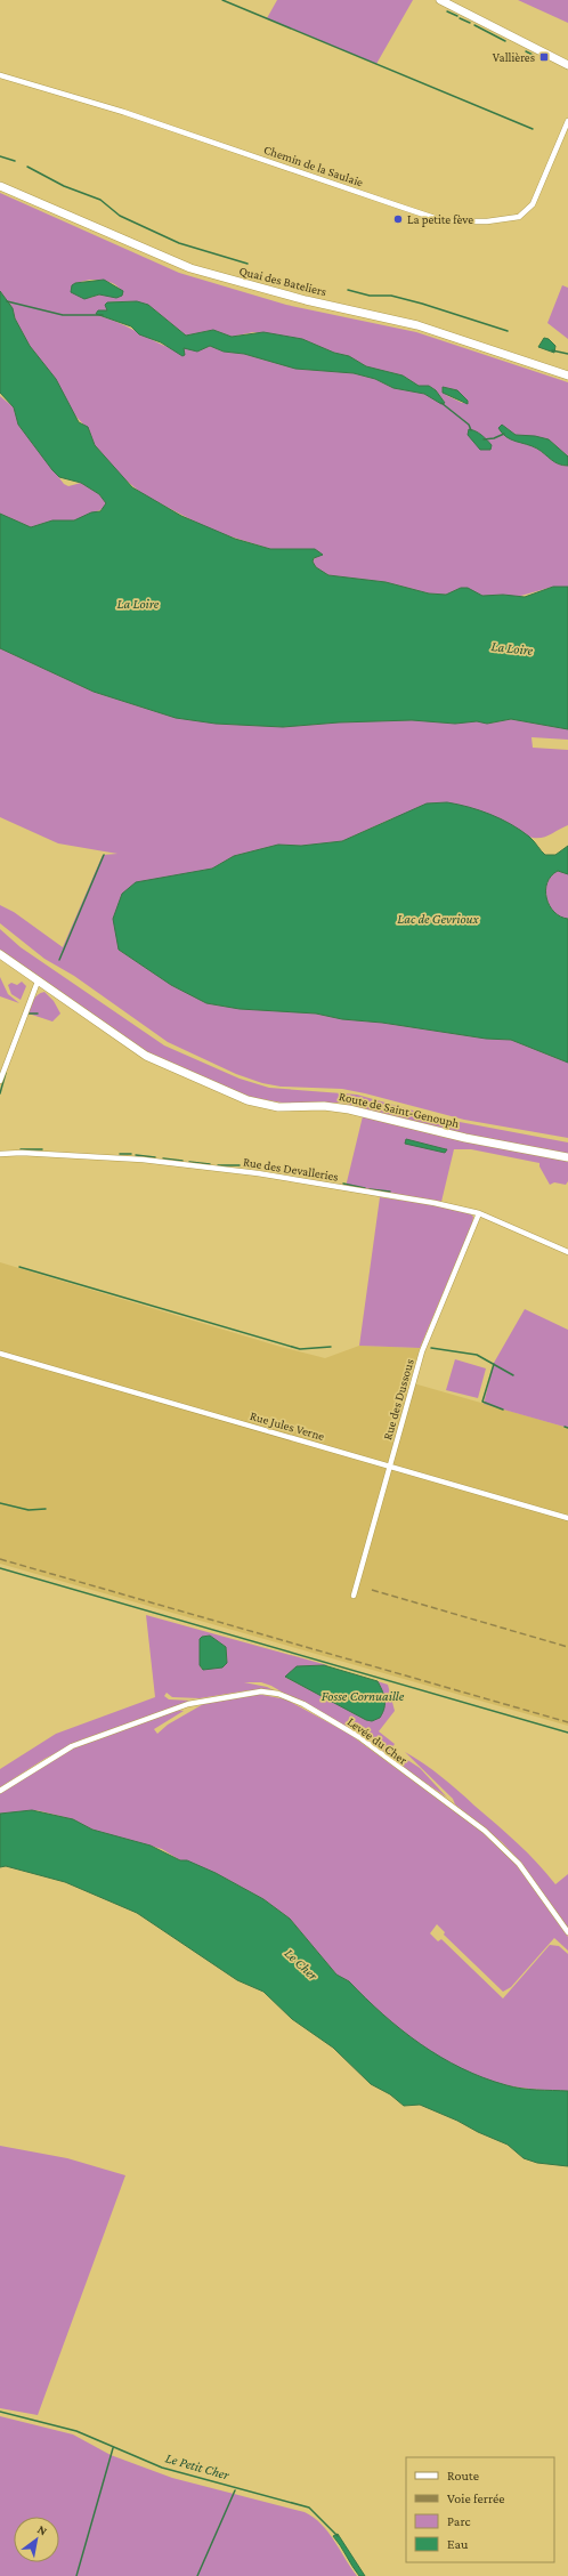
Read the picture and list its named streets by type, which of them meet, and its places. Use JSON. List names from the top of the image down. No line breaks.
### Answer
{"streets":{"street":["Chemin de la Saulaie","Quai des Bateliers","Route de Saint-Genouph","Rue des Devalleries","Rue des Dussous","Rue Jules Verne","Levée du Cher"]},"crossings":[["Rue des Devalleries","Rue des Dussous"],["Rue des Dussous","Rue Jules Verne"]],"water":["La Loire","Lac de Gevrioux","Fosse Cornuaille","Le Cher","Le Petit Cher"],"places":{"transit":["Vallières"],"other":["La petite fève"]},"legend":["Route","Voie ferrée","Parc","Eau"],"north":"top right"}
